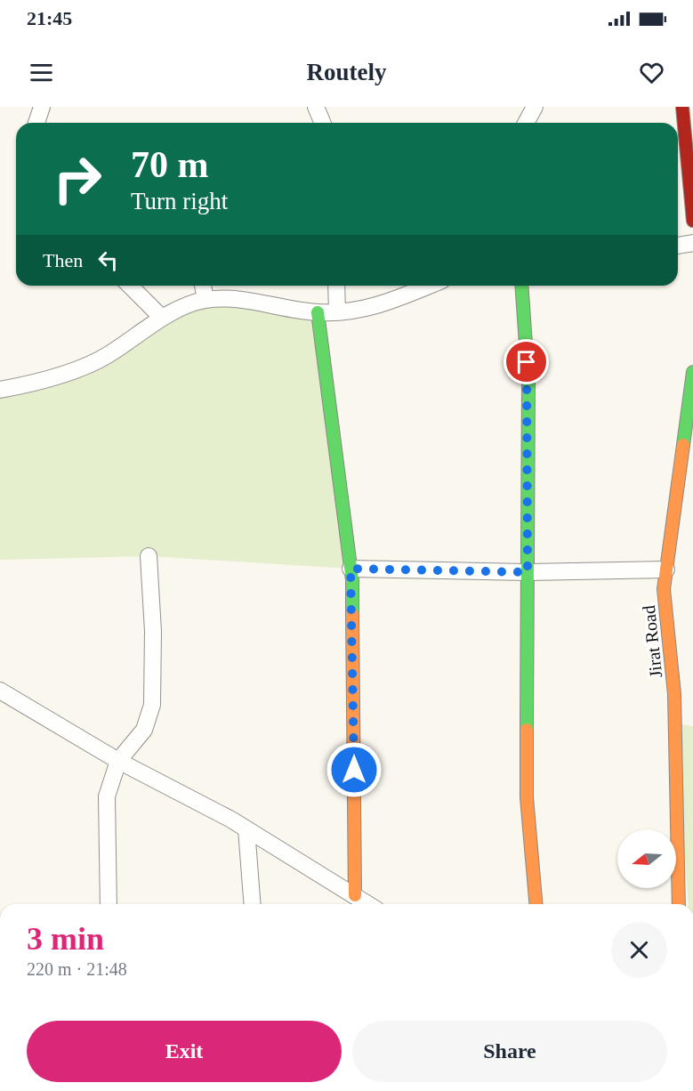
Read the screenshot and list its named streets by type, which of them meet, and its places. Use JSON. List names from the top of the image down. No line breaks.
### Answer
{"streets":{"street":["Jirat Road"]},"north":"left","page":{"status":"21:45","header":"Routely","turn":["70 m","Turn right"],"then":"Then","heading":["3 min","220 m · 21:48"],"buttons":["Exit","Share"]}}
